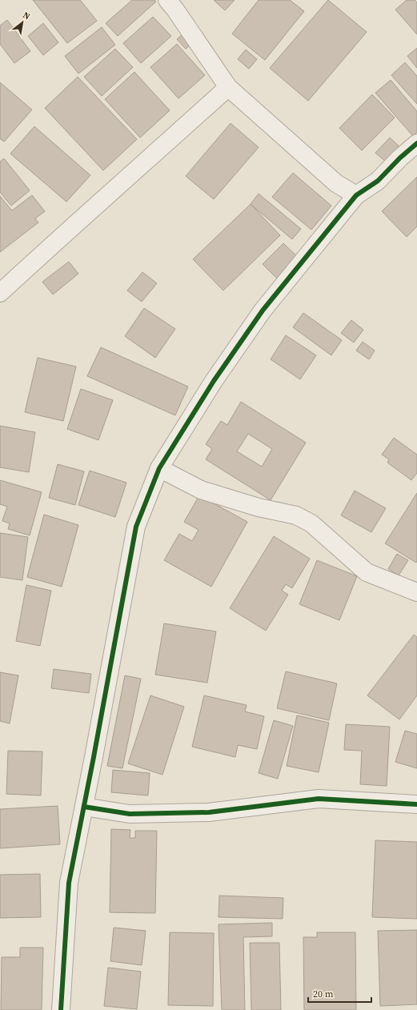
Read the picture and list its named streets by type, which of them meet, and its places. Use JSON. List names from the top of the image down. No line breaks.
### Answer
{"scale_bar":"20 m","north":"top right"}
